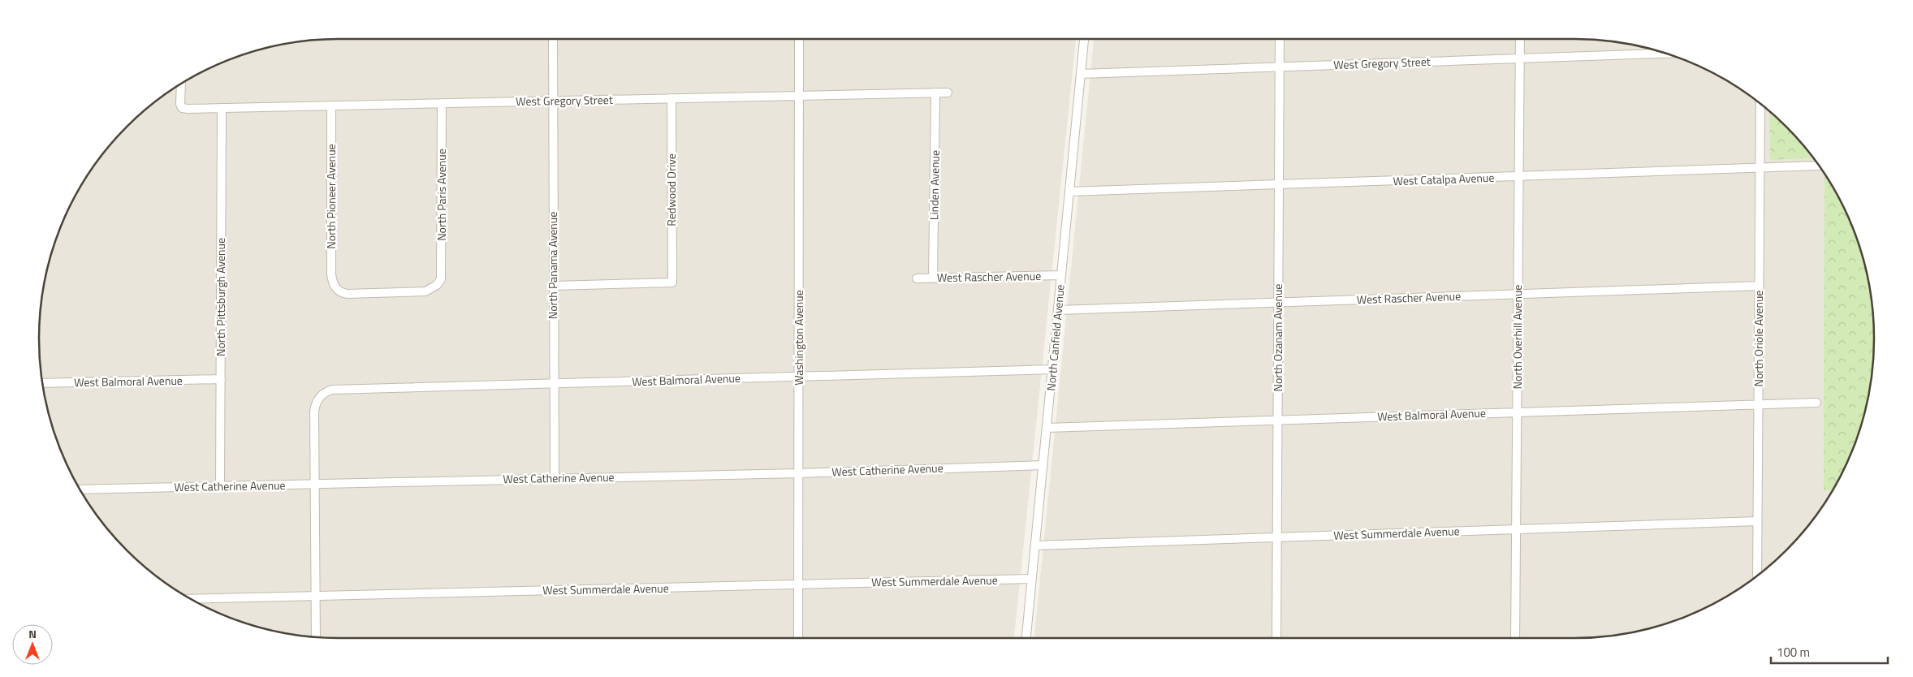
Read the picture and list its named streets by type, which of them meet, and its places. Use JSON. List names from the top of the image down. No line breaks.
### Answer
{"streets":{"street":["West Gregory Street","West Catalpa Avenue","Linden Avenue","Redwood Drive","North Paris Avenue","North Pioneer Avenue","North Panama Avenue","West Rascher Avenue","North Pittsburgh Avenue","North Overhill Avenue","Washington Avenue","North Canfield Avenue","North Ozanam Avenue","North Oriole Avenue","West Balmoral Avenue","West Catherine Avenue","West Summerdale Avenue"]},"crossings":[["West Gregory Street","Linden Avenue"],["West Gregory Street","Redwood Drive"],["West Gregory Street","North Paris Avenue"],["West Gregory Street","North Pioneer Avenue"],["West Gregory Street","North Panama Avenue"],["West Gregory Street","North Pittsburgh Avenue"],["West Gregory Street","North Overhill Avenue"],["West Gregory Street","Washington Avenue"],["West Gregory Street","North Canfield Avenue"],["West Gregory Street","North Ozanam Avenue"],["West Catalpa Avenue","North Overhill Avenue"],["West Catalpa Avenue","North Canfield Avenue"],["West Catalpa Avenue","North Ozanam Avenue"],["West Catalpa Avenue","North Oriole Avenue"],["Linden Avenue","West Rascher Avenue"],["Redwood Drive","North Panama Avenue"],["North Paris Avenue","North Pioneer Avenue"],["North Panama Avenue","West Balmoral Avenue"],["North Panama Avenue","West Catherine Avenue"],["West Rascher Avenue","North Overhill Avenue"],["West Rascher Avenue","North Canfield Avenue"],["West Rascher Avenue","North Ozanam Avenue"],["West Rascher Avenue","North Oriole Avenue"],["North Pittsburgh Avenue","West Balmoral Avenue"],["North Pittsburgh Avenue","West Catherine Avenue"],["North Overhill Avenue","West Balmoral Avenue"],["North Overhill Avenue","West Summerdale Avenue"],["Washington Avenue","West Balmoral Avenue"],["Washington Avenue","West Catherine Avenue"],["Washington Avenue","West Summerdale Avenue"],["North Canfield Avenue","West Balmoral Avenue"],["North Canfield Avenue","West Catherine Avenue"],["North Canfield Avenue","West Summerdale Avenue"],["North Ozanam Avenue","West Balmoral Avenue"],["North Ozanam Avenue","West Summerdale Avenue"],["North Oriole Avenue","West Balmoral Avenue"],["North Oriole Avenue","West Summerdale Avenue"],["West Balmoral Avenue","West Catherine Avenue"]],"scale_bar":"100 m","north":"top"}
